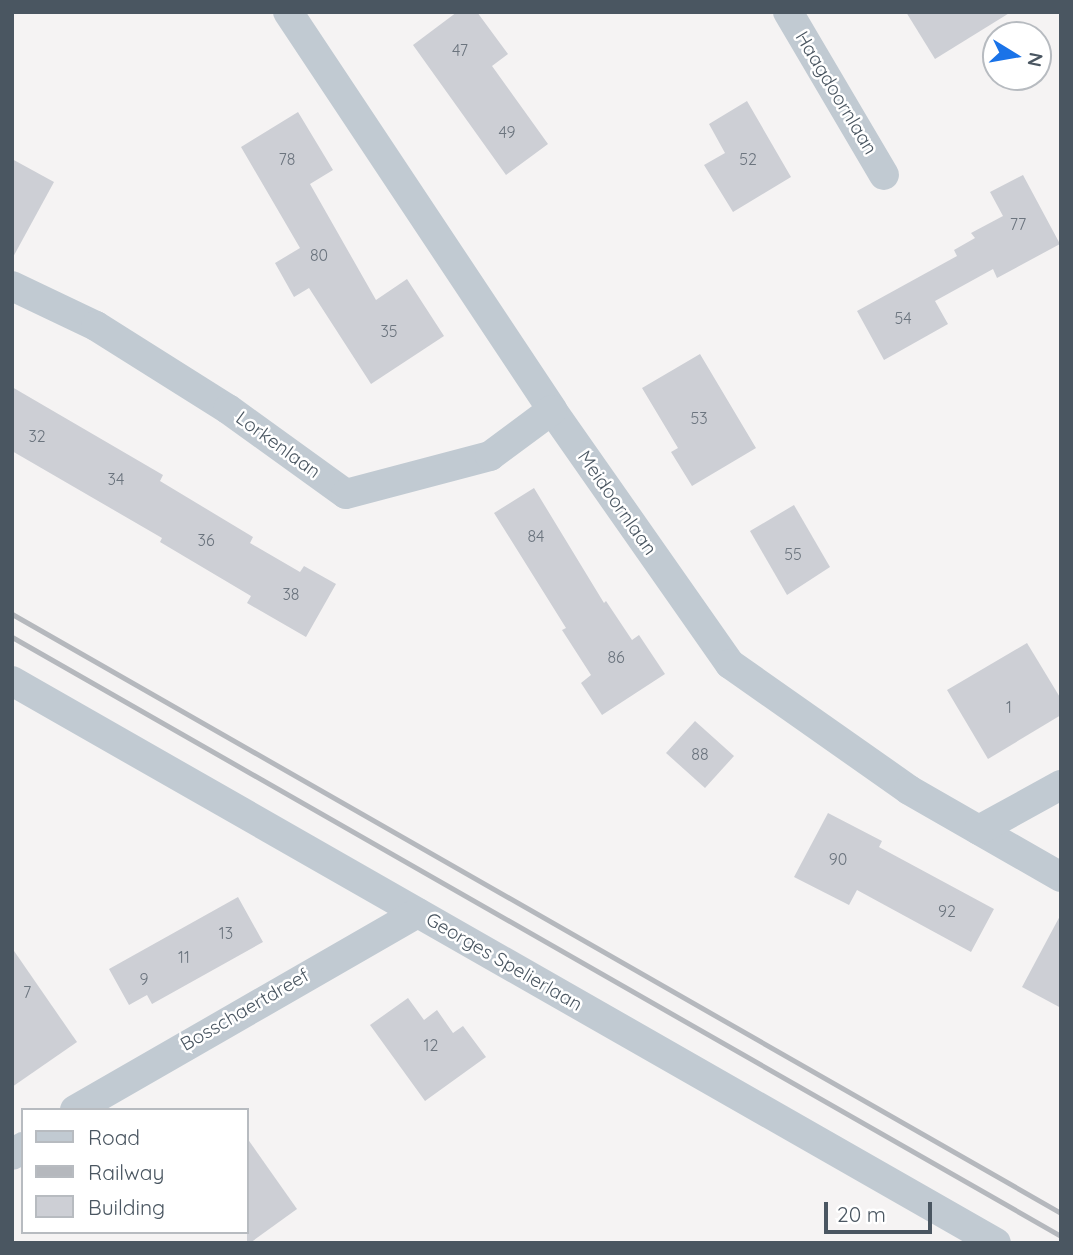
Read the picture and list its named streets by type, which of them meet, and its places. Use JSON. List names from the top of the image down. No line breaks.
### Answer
{"streets":{"street":["Haagdoornlaan","Lorkenlaan","Meidoornlaan","Georges Spelierlaan","Bosschaertdreef"]},"crossings":[["Lorkenlaan","Meidoornlaan"],["Georges Spelierlaan","Bosschaertdreef"]],"house_numbers":["47","49","78","52","77","80","54","35","53","32","34","84","36","55","38","86","1","88","90","92","13","11","9","7","12"],"legend":["Road","Railway","Building"],"scale_bar":"20 m","north":"right"}
